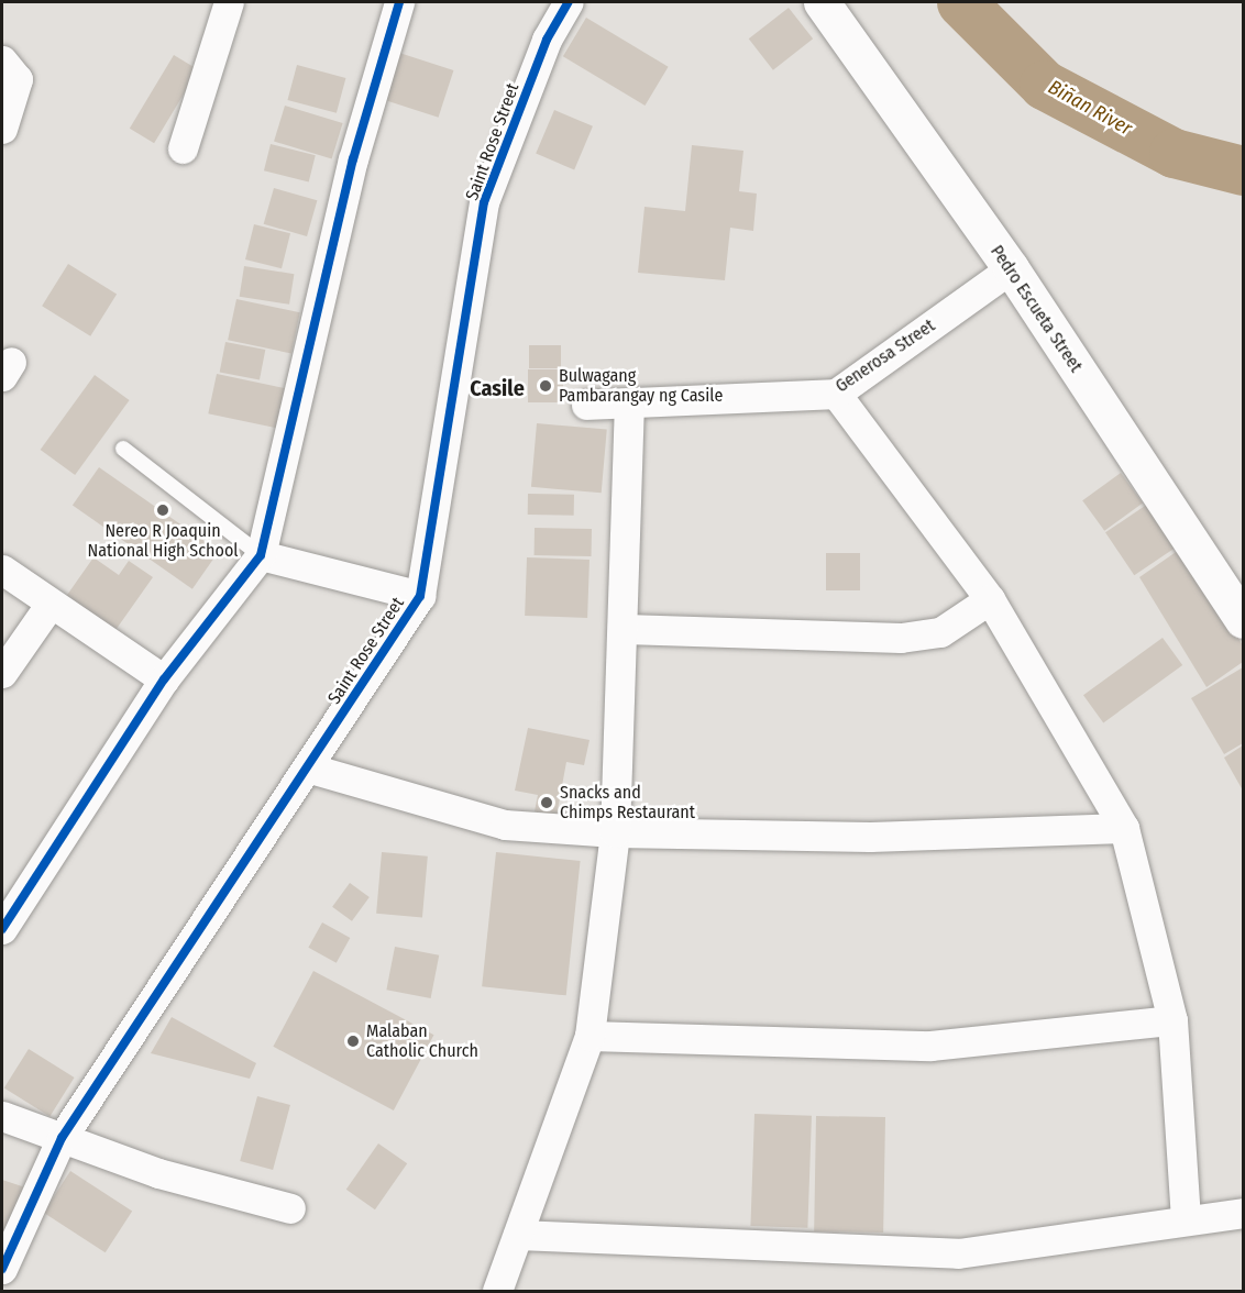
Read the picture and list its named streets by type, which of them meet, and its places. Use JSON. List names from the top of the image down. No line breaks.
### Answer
{"streets":{"street":["Saint Rose Street","Pedro Escueta Street","Generosa Street"]},"crossings":[["Pedro Escueta Street","Generosa Street"]],"districts":["Casile"],"water":["Biñan River"],"places":["Bulwagang Pambarangay ng Casile","Nereo R Joaquin National High School","Snacks and Chimps Restaurant","Malaban Catholic Church"]}
